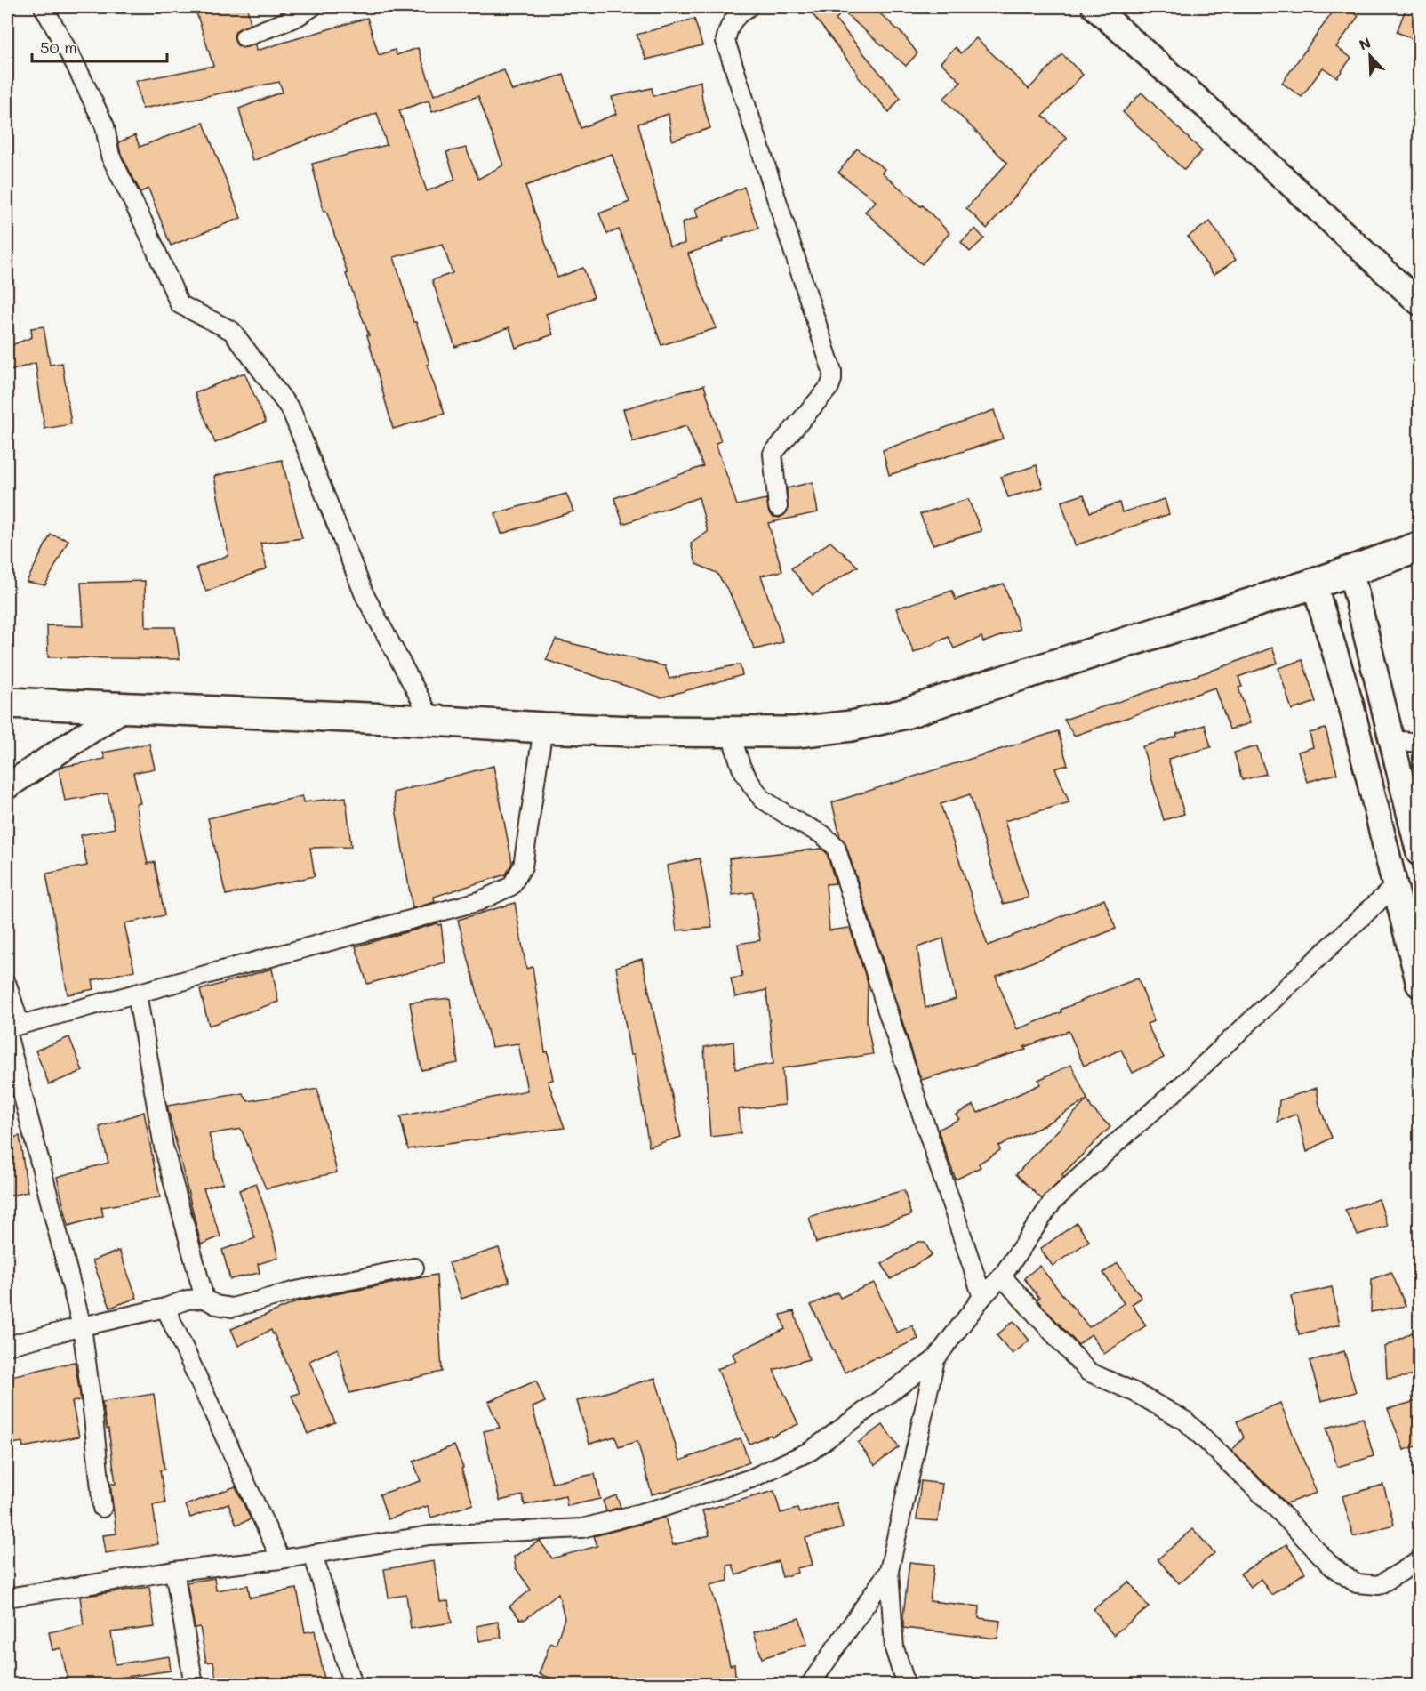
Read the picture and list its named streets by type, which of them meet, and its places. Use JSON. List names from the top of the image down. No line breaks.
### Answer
{"scale_bar":"50 m","north":"top left"}
